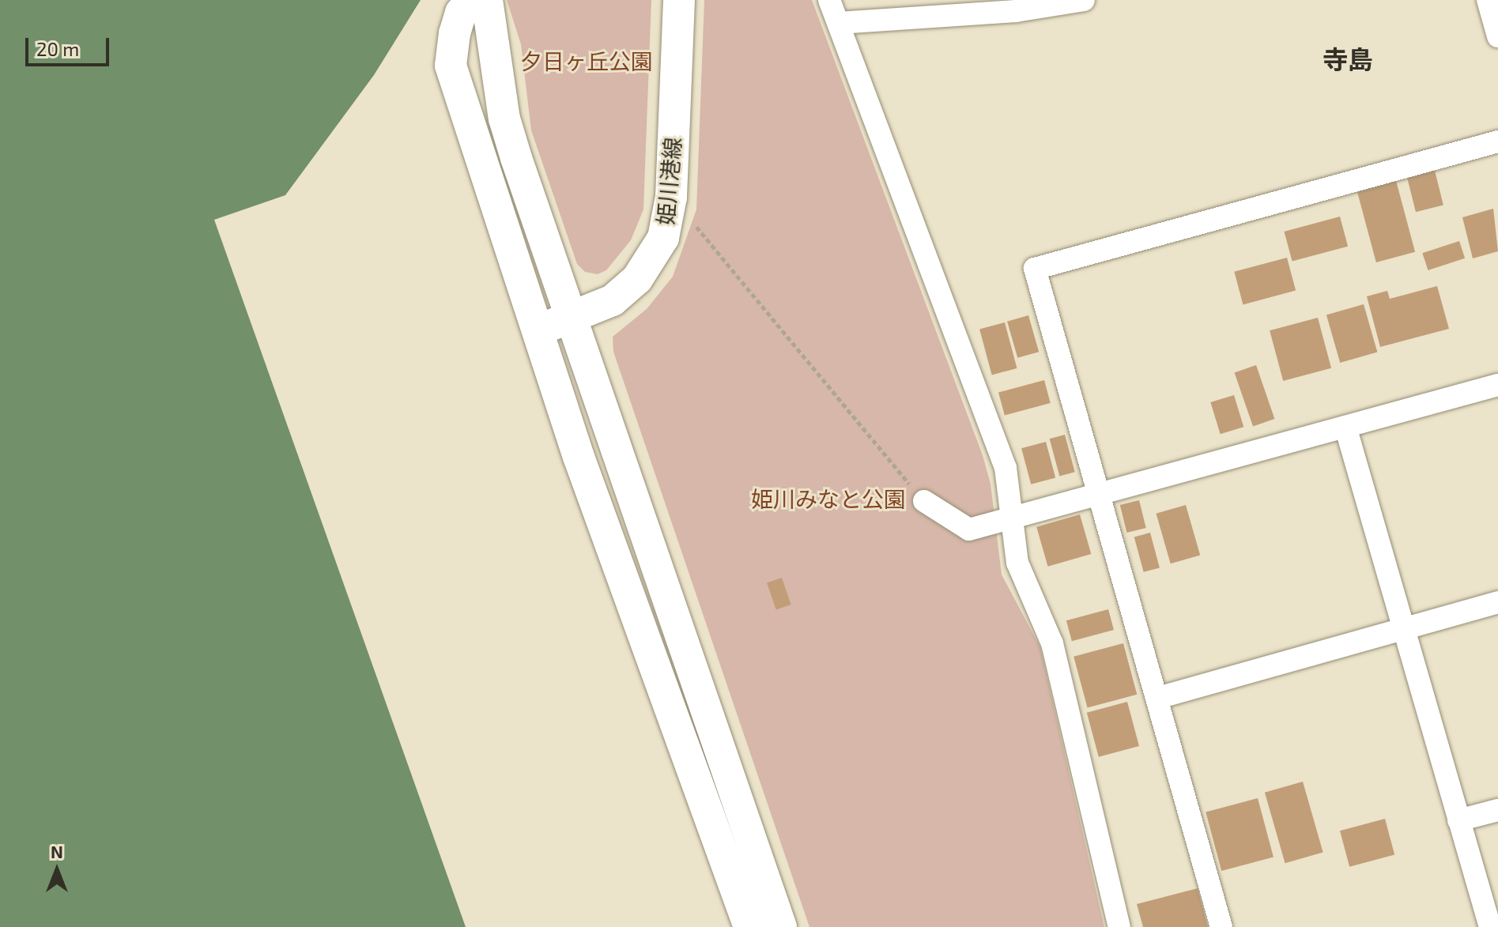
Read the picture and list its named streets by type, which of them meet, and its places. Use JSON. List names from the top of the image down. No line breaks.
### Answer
{"streets":{"street":["姫川港線"]},"districts":["寺島"],"parks":["夕日ヶ丘公園","姫川みなと公園"],"scale_bar":"20 m","north":"top"}
